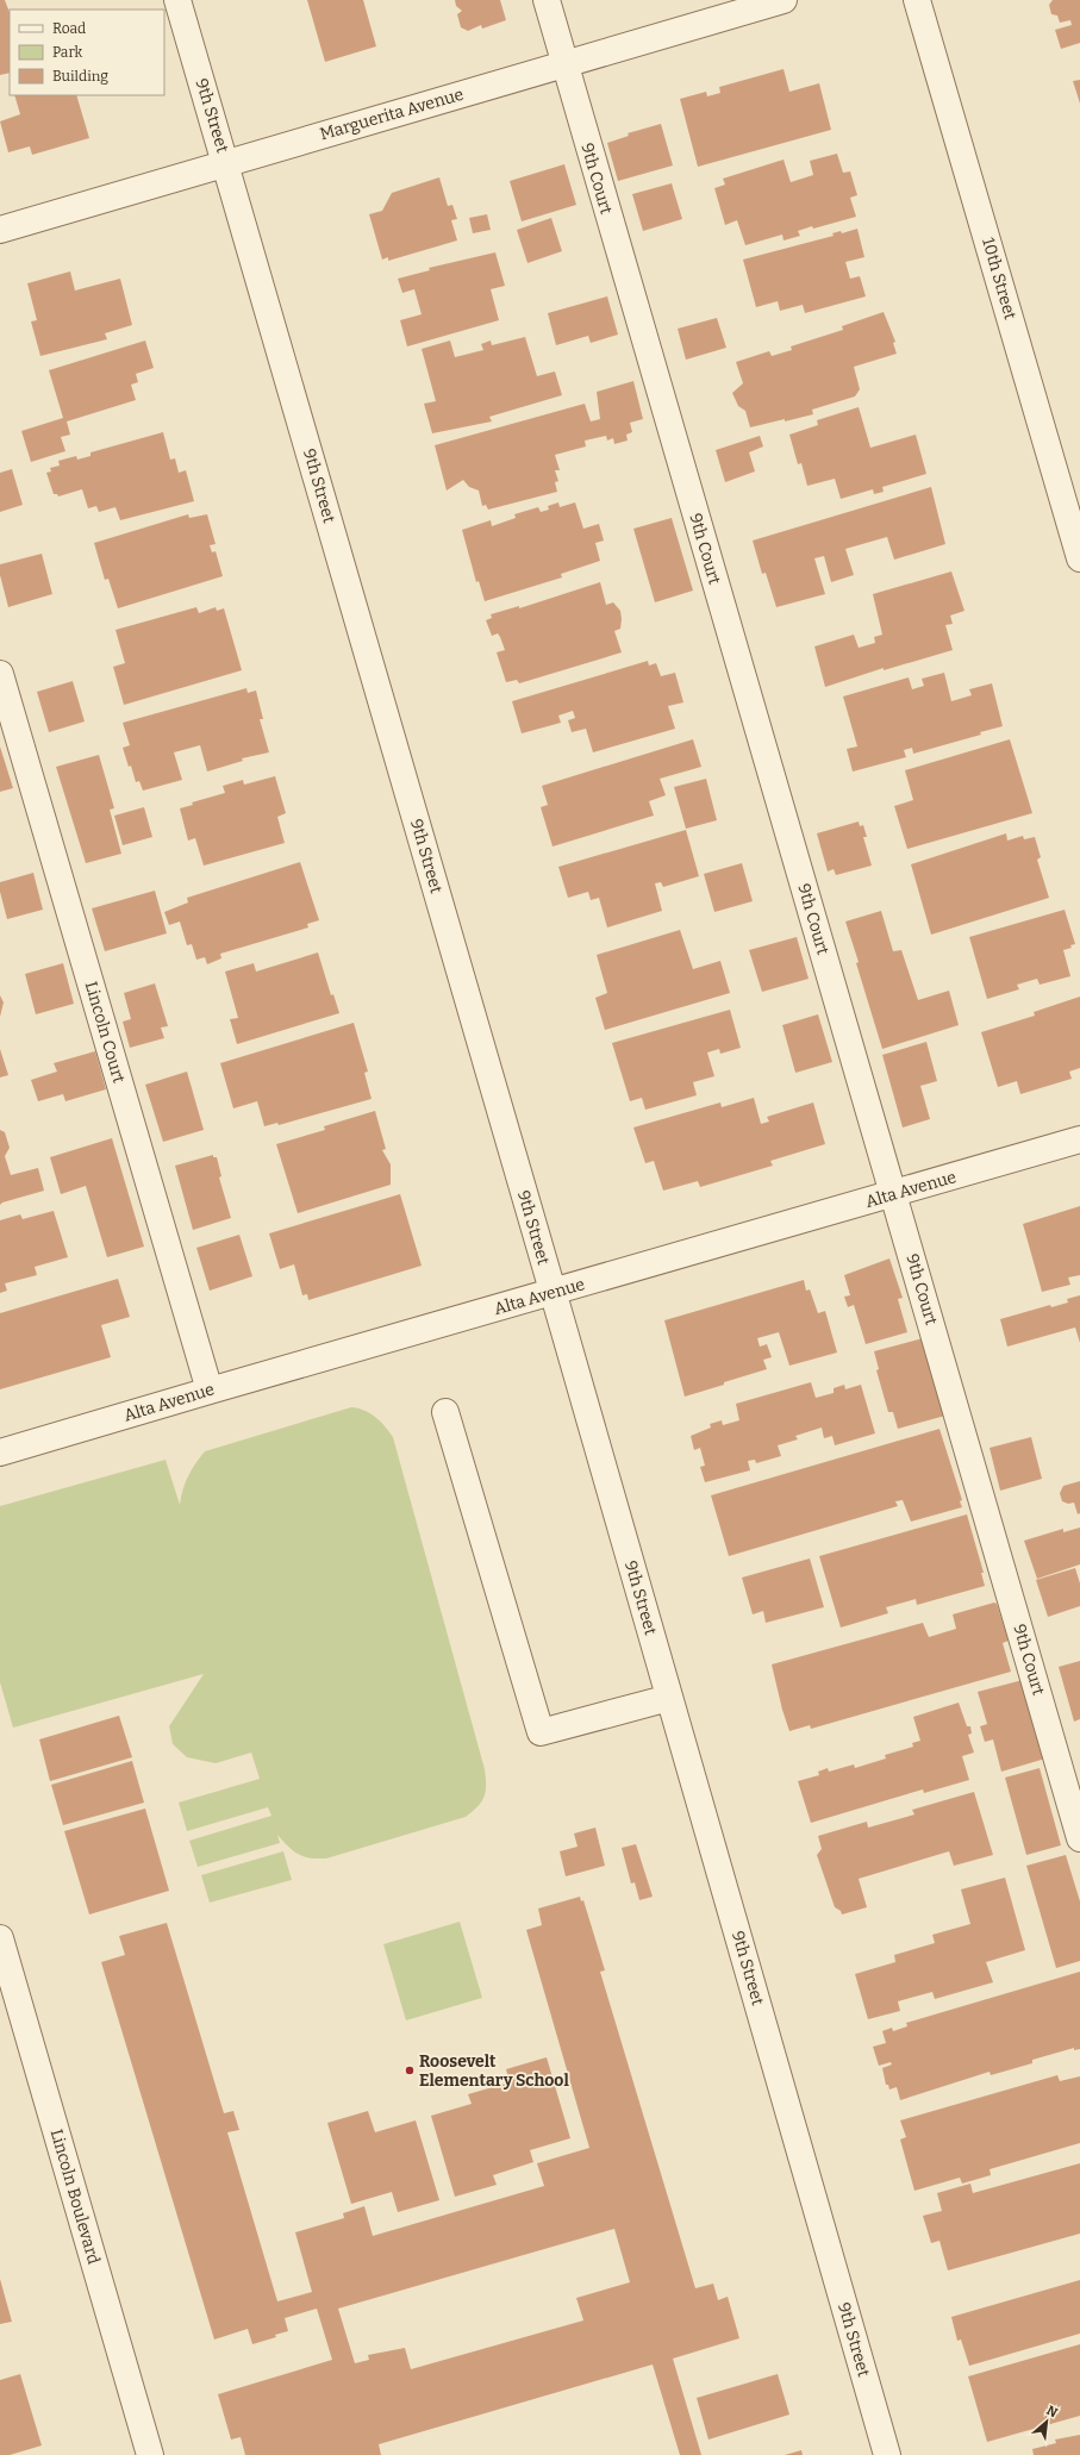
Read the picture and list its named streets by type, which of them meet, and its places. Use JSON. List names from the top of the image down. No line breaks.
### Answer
{"streets":{"street":["Marguerita Avenue","9th Street","9th Court","10th Street","Lincoln Court","Alta Avenue","Lincoln Boulevard"]},"crossings":[["Marguerita Avenue","9th Street"],["Marguerita Avenue","9th Court"],["9th Street","Alta Avenue"],["9th Court","Alta Avenue"],["Lincoln Court","Alta Avenue"]],"places":["Roosevelt Elementary School"],"legend":["Road","Park","Building"],"north":"top right"}
